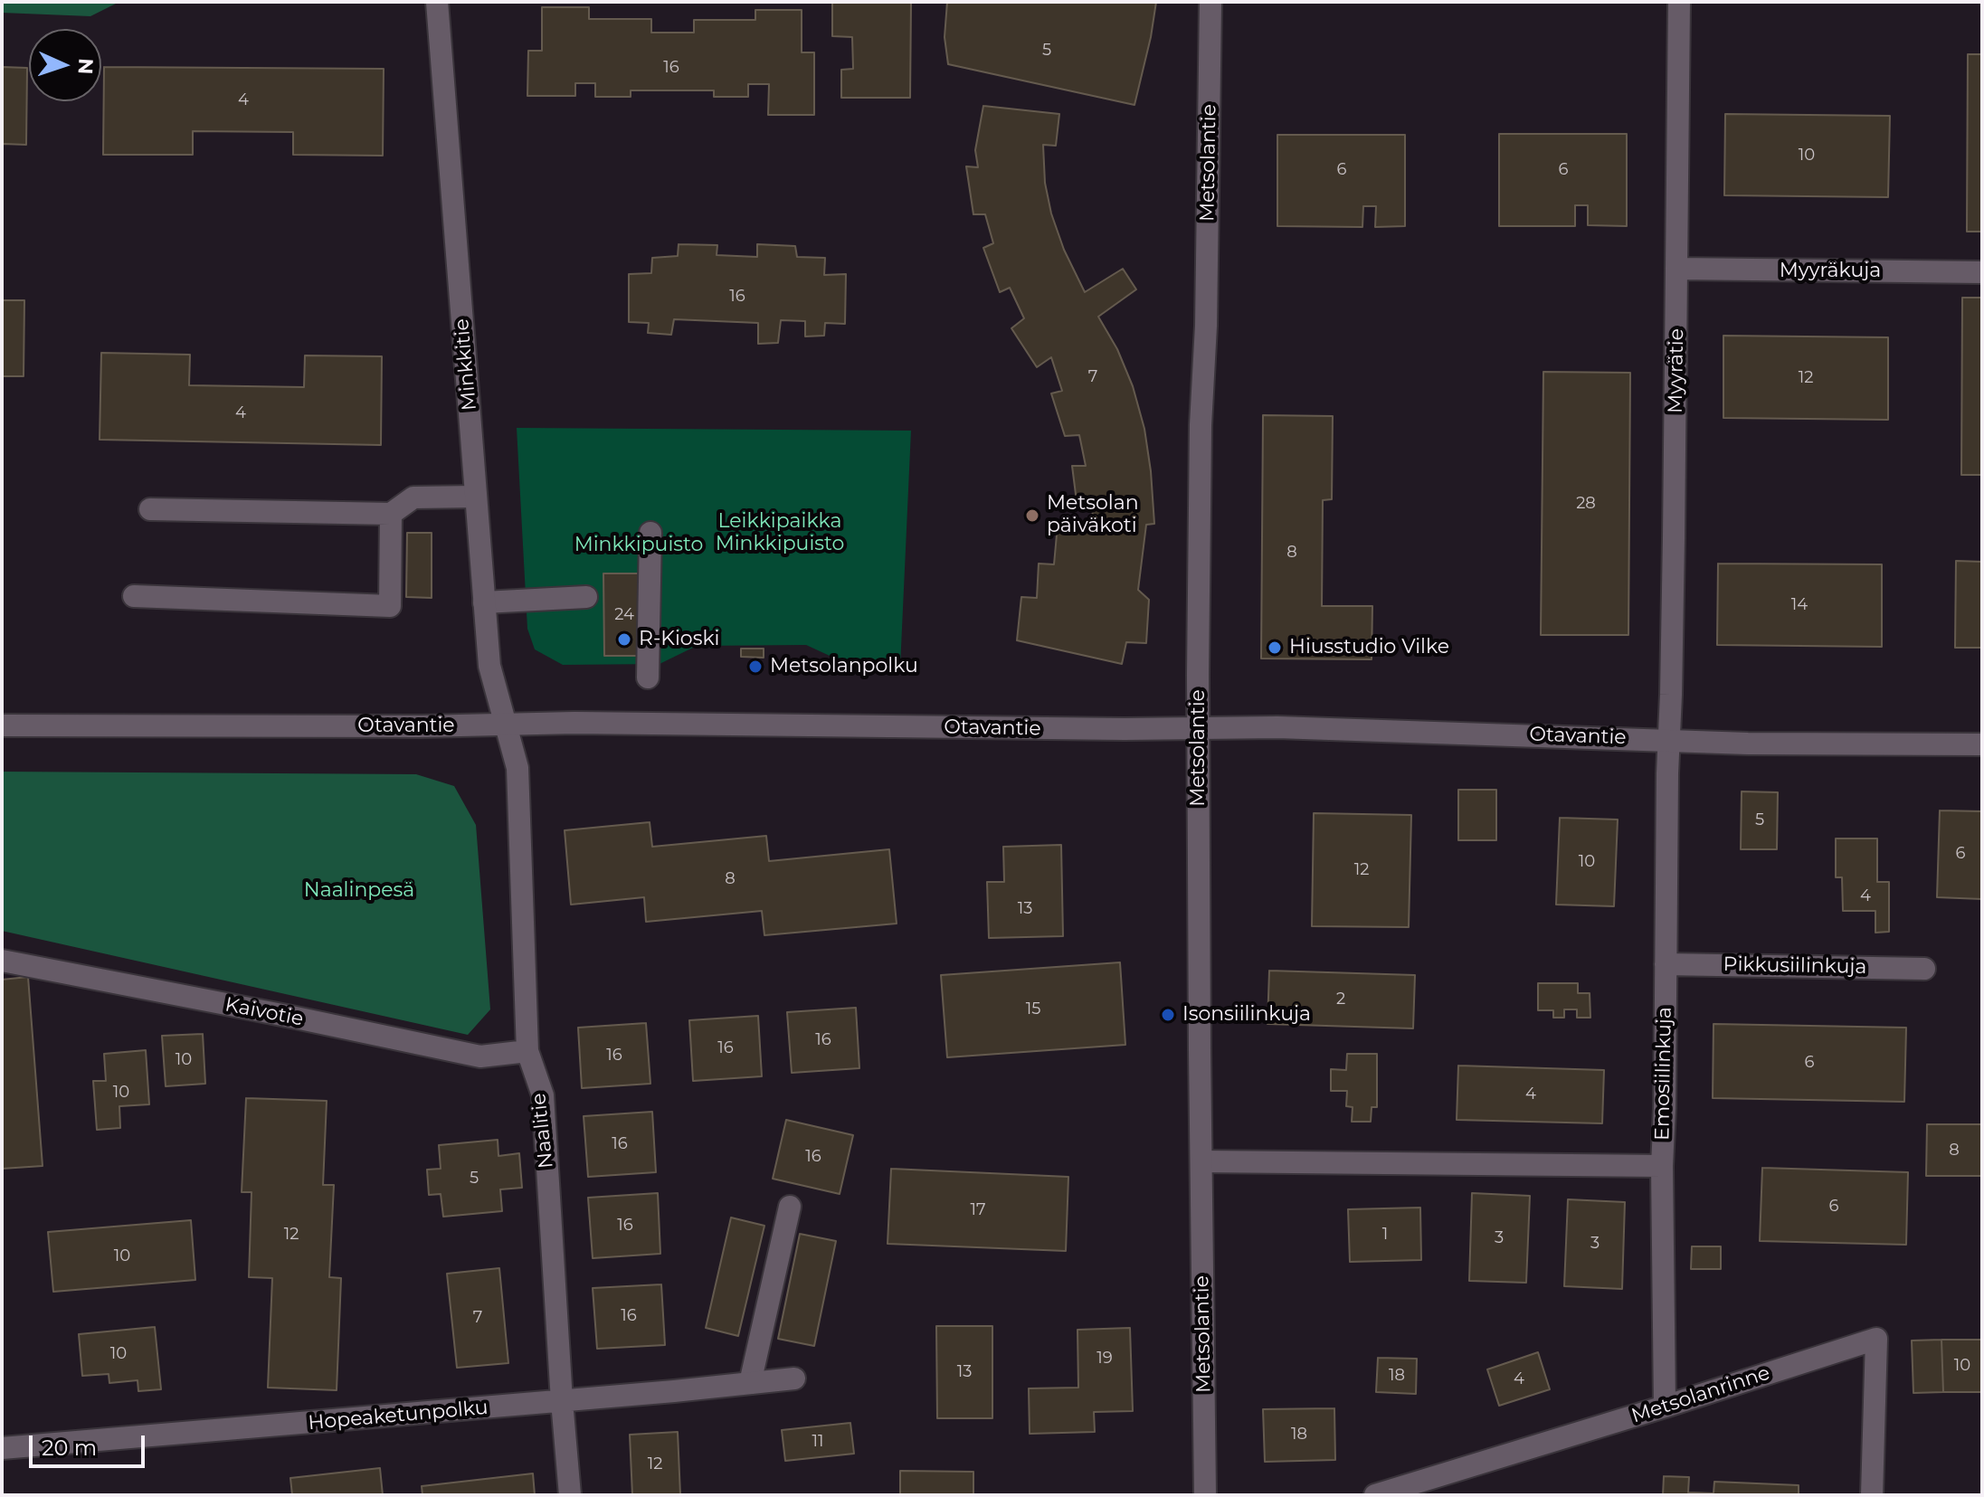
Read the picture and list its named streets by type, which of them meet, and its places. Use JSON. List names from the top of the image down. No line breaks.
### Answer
{"streets":{"street":["Metsolantie","Myyräkuja","Minkkitie","Myyrätie","Otavantie","Pikkusiilinkuja","Kaivotie","Emosiilinkuja","Naalitie","Metsolanrinne","Hopeaketunpolku"]},"crossings":[["Metsolantie","Otavantie"],["Myyräkuja","Myyrätie"],["Minkkitie","Otavantie"],["Minkkitie","Naalitie"],["Myyrätie","Otavantie"],["Myyrätie","Emosiilinkuja"],["Otavantie","Emosiilinkuja"],["Otavantie","Naalitie"],["Pikkusiilinkuja","Emosiilinkuja"],["Kaivotie","Naalitie"],["Emosiilinkuja","Metsolanrinne"],["Naalitie","Hopeaketunpolku"]],"parks":["Leikkipaikka Minkkipuisto","Minkkipuisto","Naalinpesä"],"places":["Metsolan päiväkoti","R-Kioski","Hiusstudio Vilke","Metsolanpolku","Isonsiilinkuja"],"house_numbers":["5","16","4","10","6","6","16","7","12","4","28","8","14","24","5","6","10","12","8","4","13","2","15","16","16","16","10","6","10","4","16","8","16","5","6","17","16","12","1","3","3","10","16","7","10","19","10","13","18","4","18","11","12"],"scale_bar":"20 m","north":"right"}
